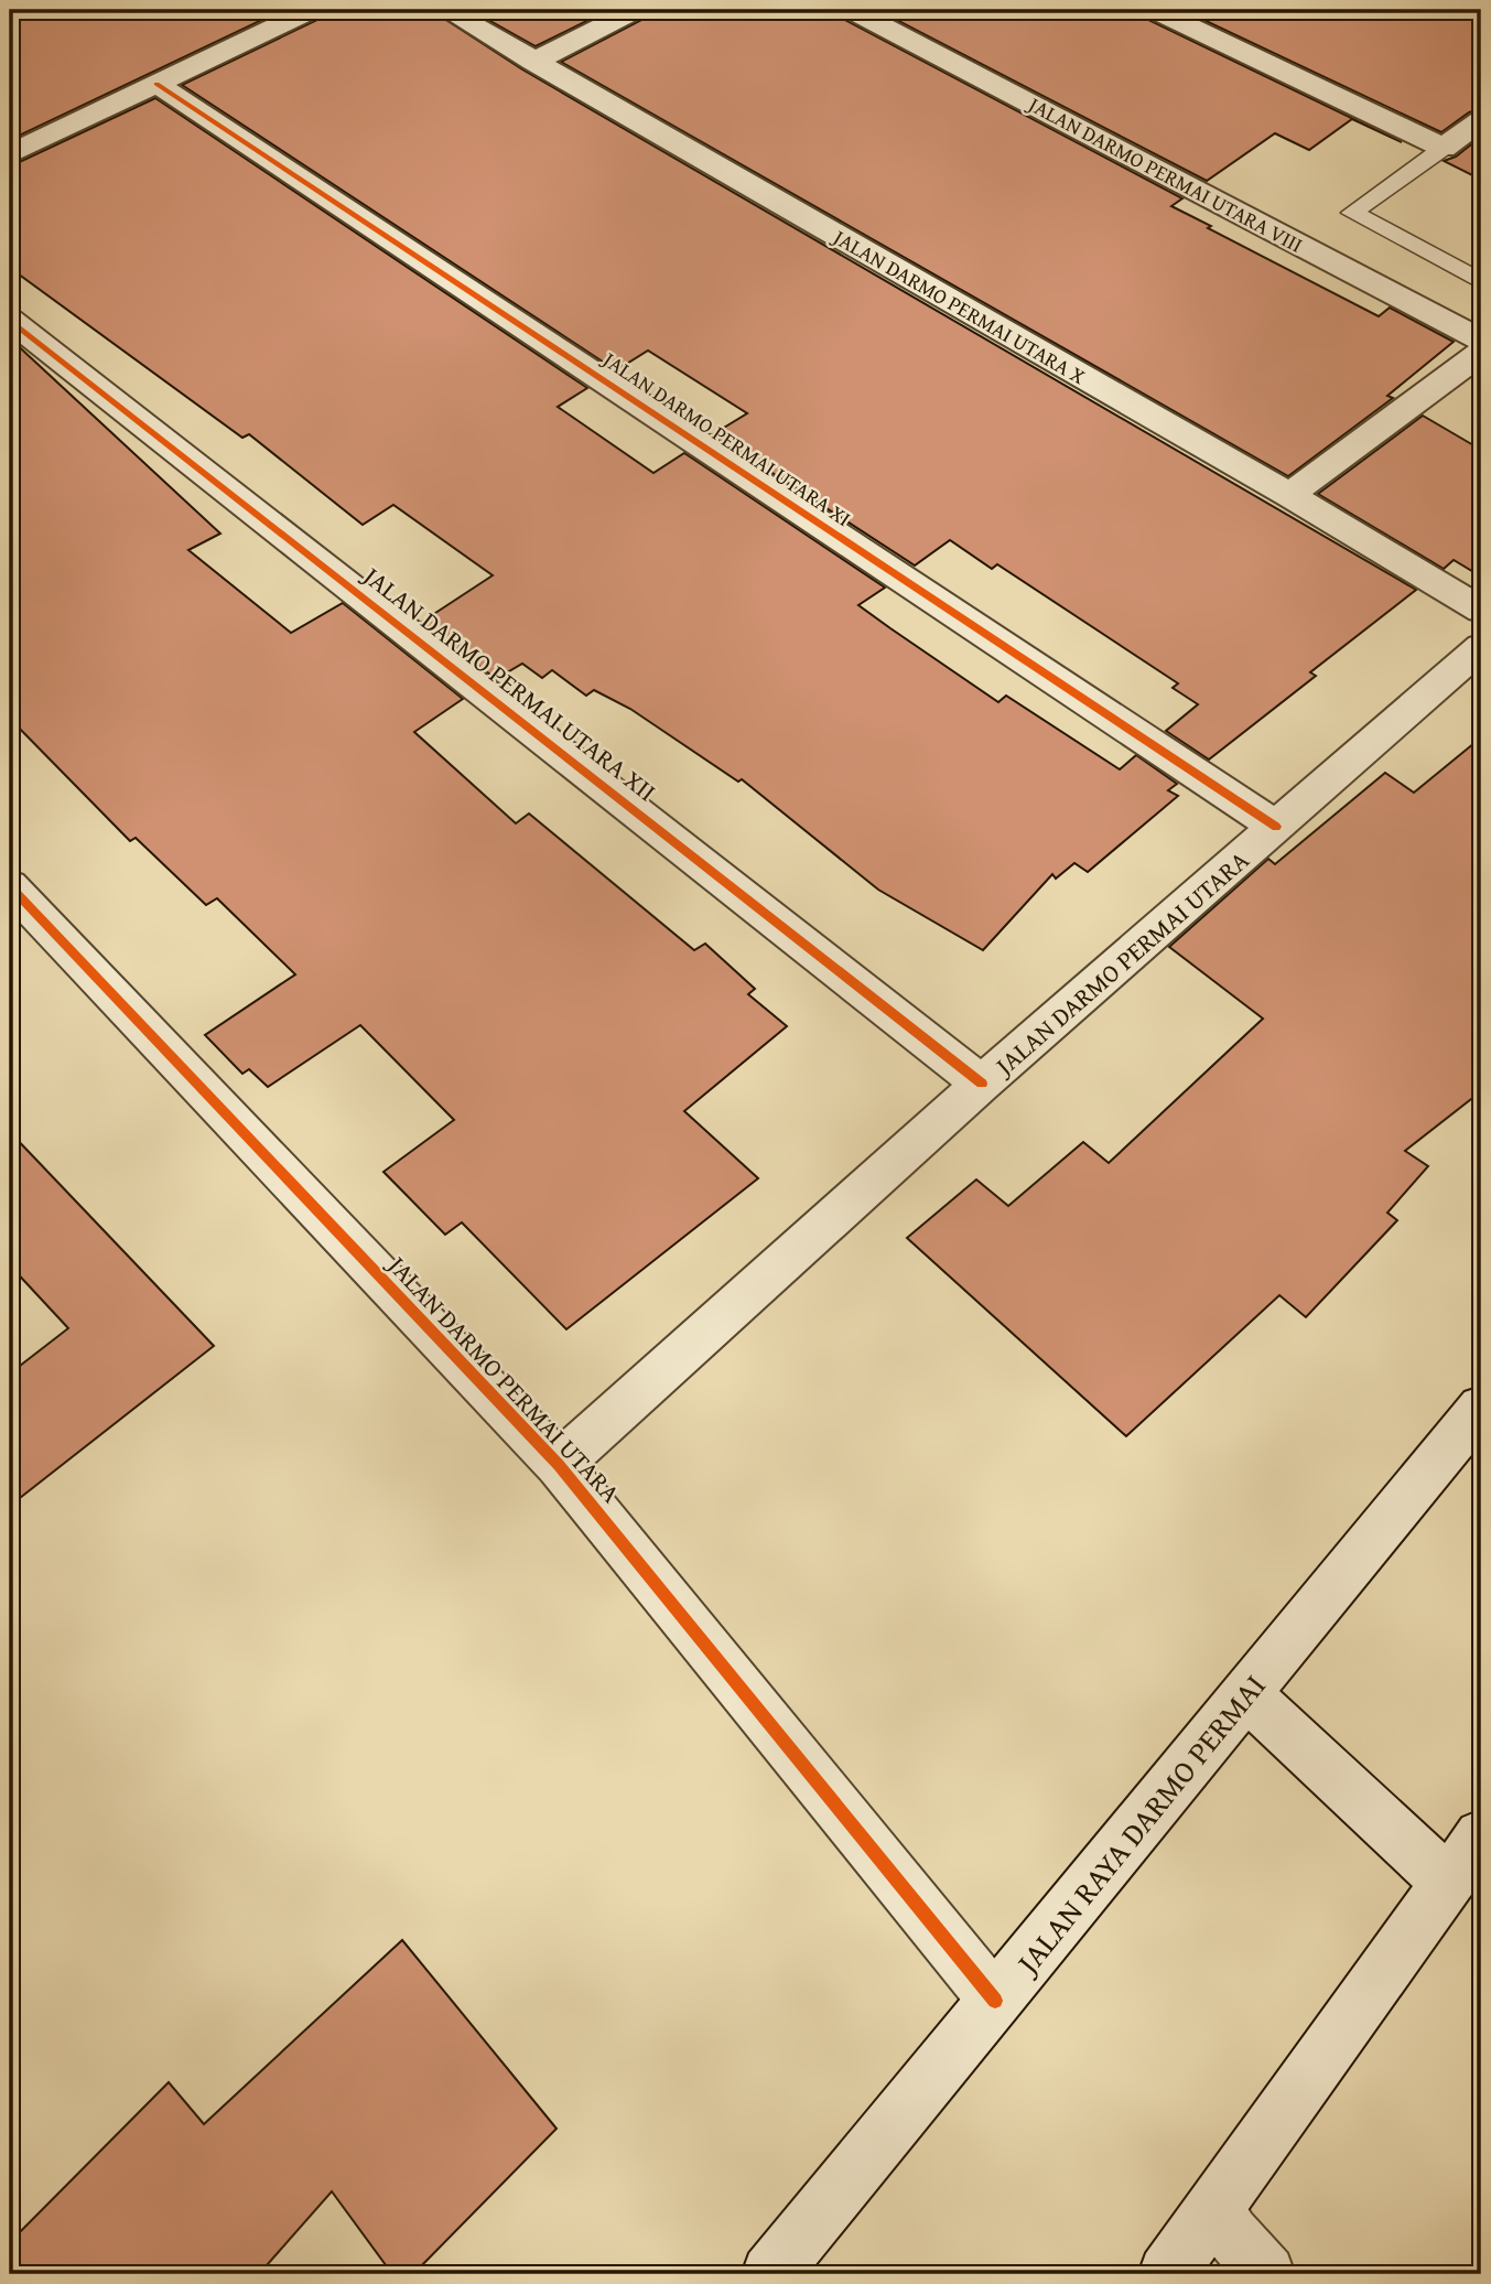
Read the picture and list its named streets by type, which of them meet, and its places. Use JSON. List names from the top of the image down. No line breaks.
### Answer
{"streets":{"street":["JALAN DARMO PERMAI UTARA VIII","JALAN DARMO PERMAI UTARA X","JALAN DARMO PERMAI UTARA XI","JALAN DARMO PERMAI UTARA XII","JALAN DARMO PERMAI UTARA","JALAN RAYA DARMO PERMAI"]},"crossings":[["JALAN DARMO PERMAI UTARA XI","JALAN DARMO PERMAI UTARA"],["JALAN DARMO PERMAI UTARA XII","JALAN DARMO PERMAI UTARA"],["JALAN DARMO PERMAI UTARA","JALAN RAYA DARMO PERMAI"]]}
